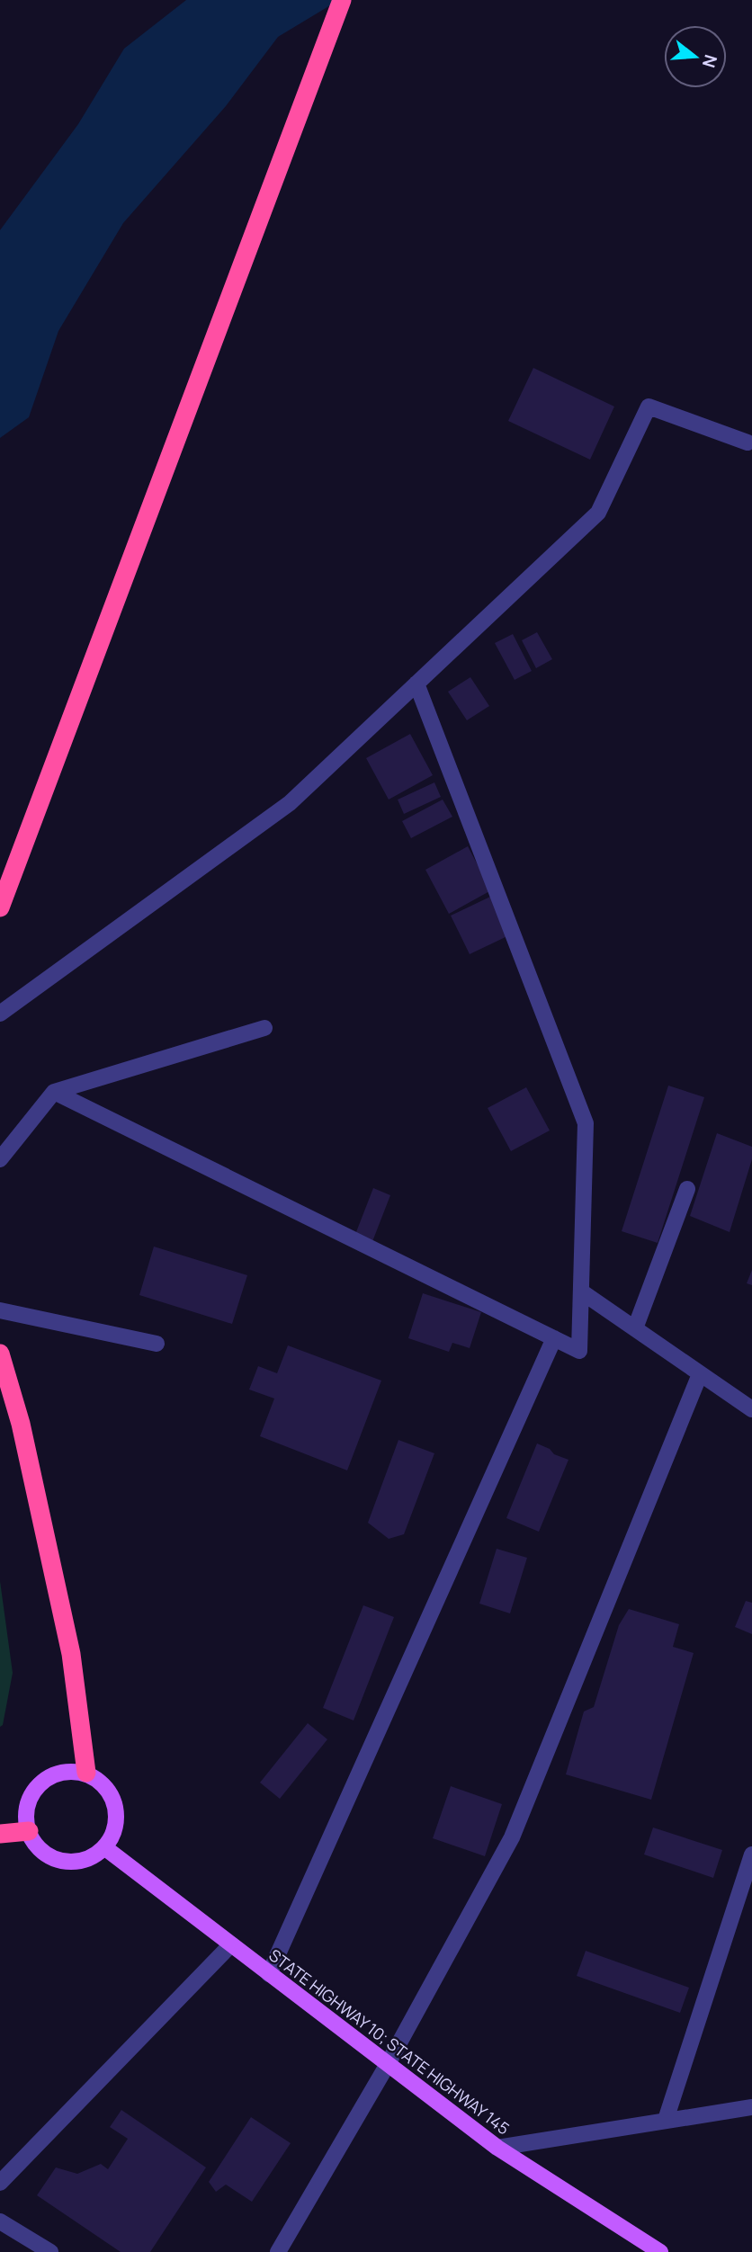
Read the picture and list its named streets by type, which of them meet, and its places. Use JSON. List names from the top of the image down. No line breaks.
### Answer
{"streets":{"main road":["STATE HIGHWAY 10; STATE HIGHWAY 145"]},"north":"right"}
